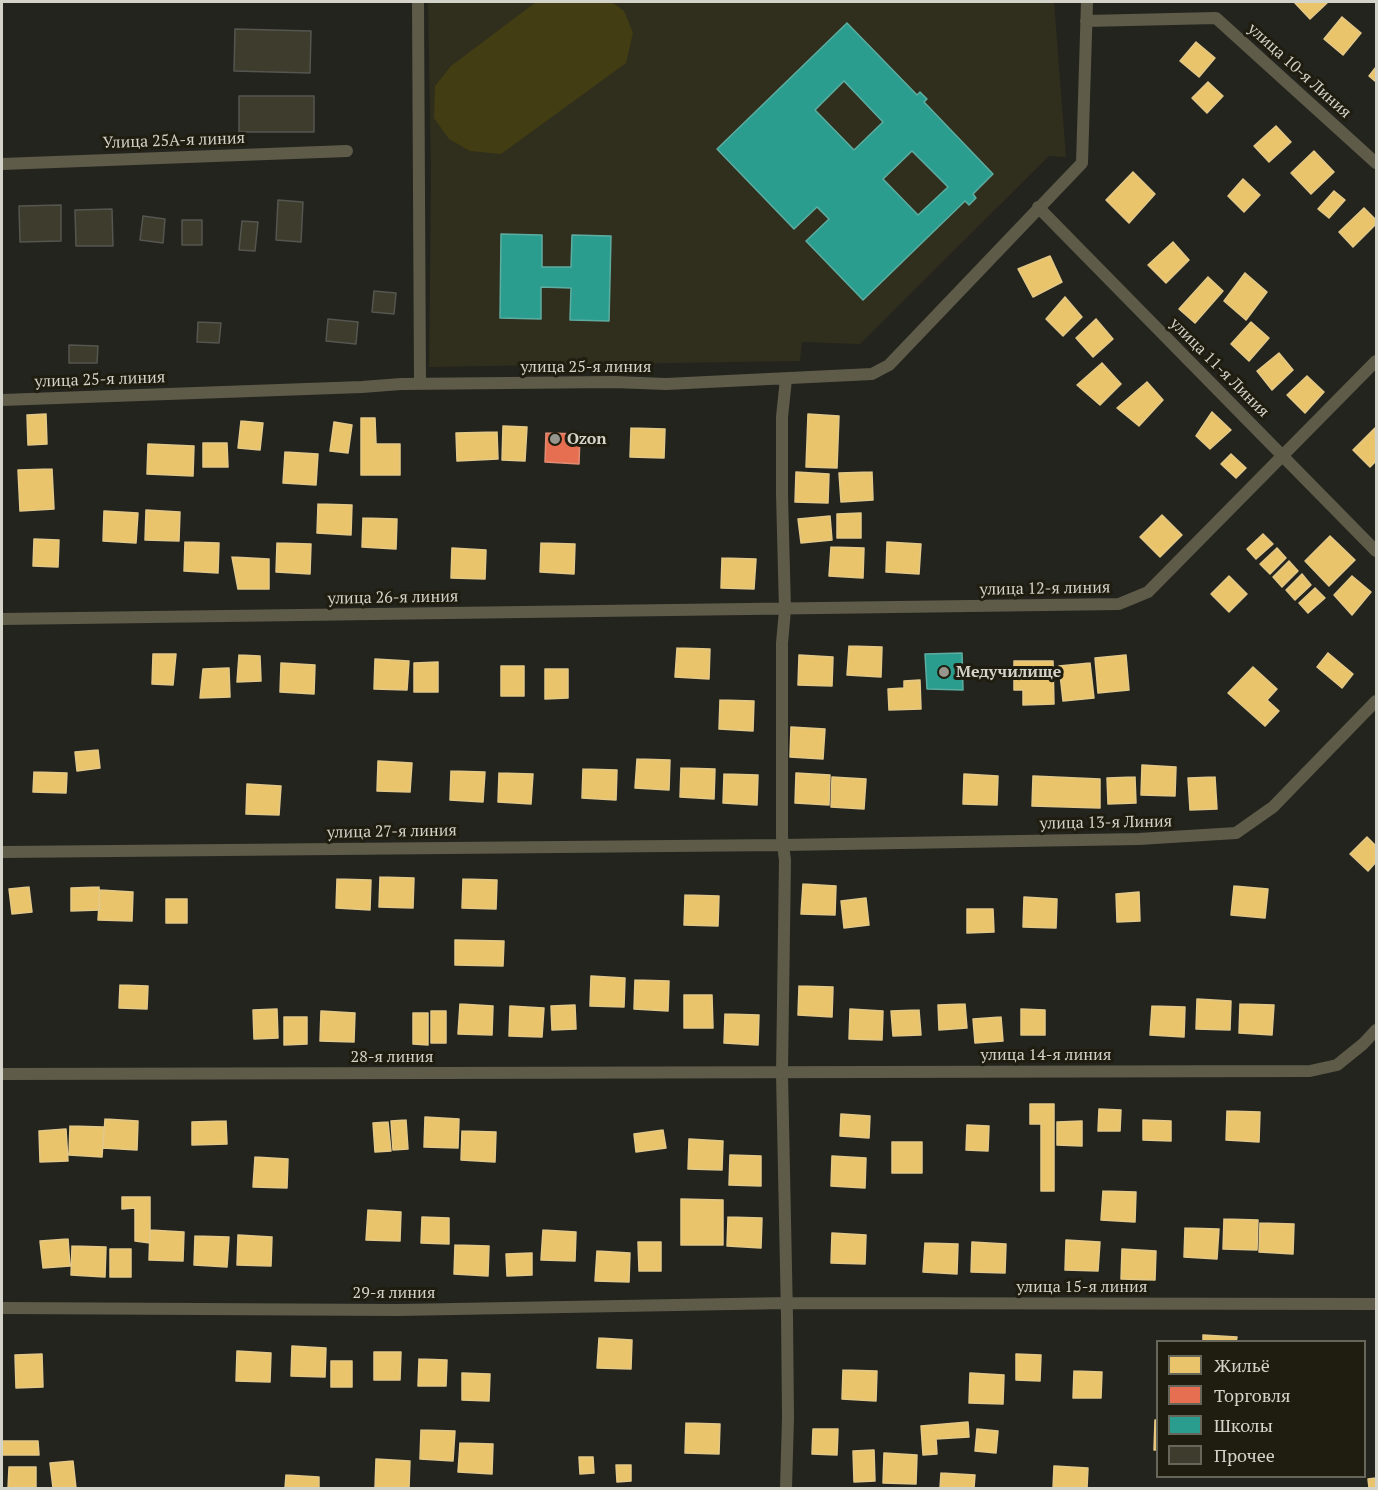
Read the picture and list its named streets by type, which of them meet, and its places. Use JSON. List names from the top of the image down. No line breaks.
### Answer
{"streets":{"street":["улица 10-я Линия","Улица 25А-я линия","улица 25-я линия","улица 11-я Линия","улица 12-я линия","улица 26-я линия","улица 13-я Линия","улица 27-я линия","улица 14-я линия","28-я линия","улица 15-я линия","29-я линия"]},"crossings":[["улица 10-я Линия","улица 25-я линия"],["улица 25-я линия","улица 11-я Линия"],["улица 11-я Линия","улица 12-я линия"],["улица 12-я линия","улица 26-я линия"],["улица 13-я Линия","улица 27-я линия"],["улица 14-я линия","28-я линия"],["улица 15-я линия","29-я линия"]],"places":["Ozon","Медучилище"],"legend":["Жильё","Торговля","Школы","Прочее"]}
